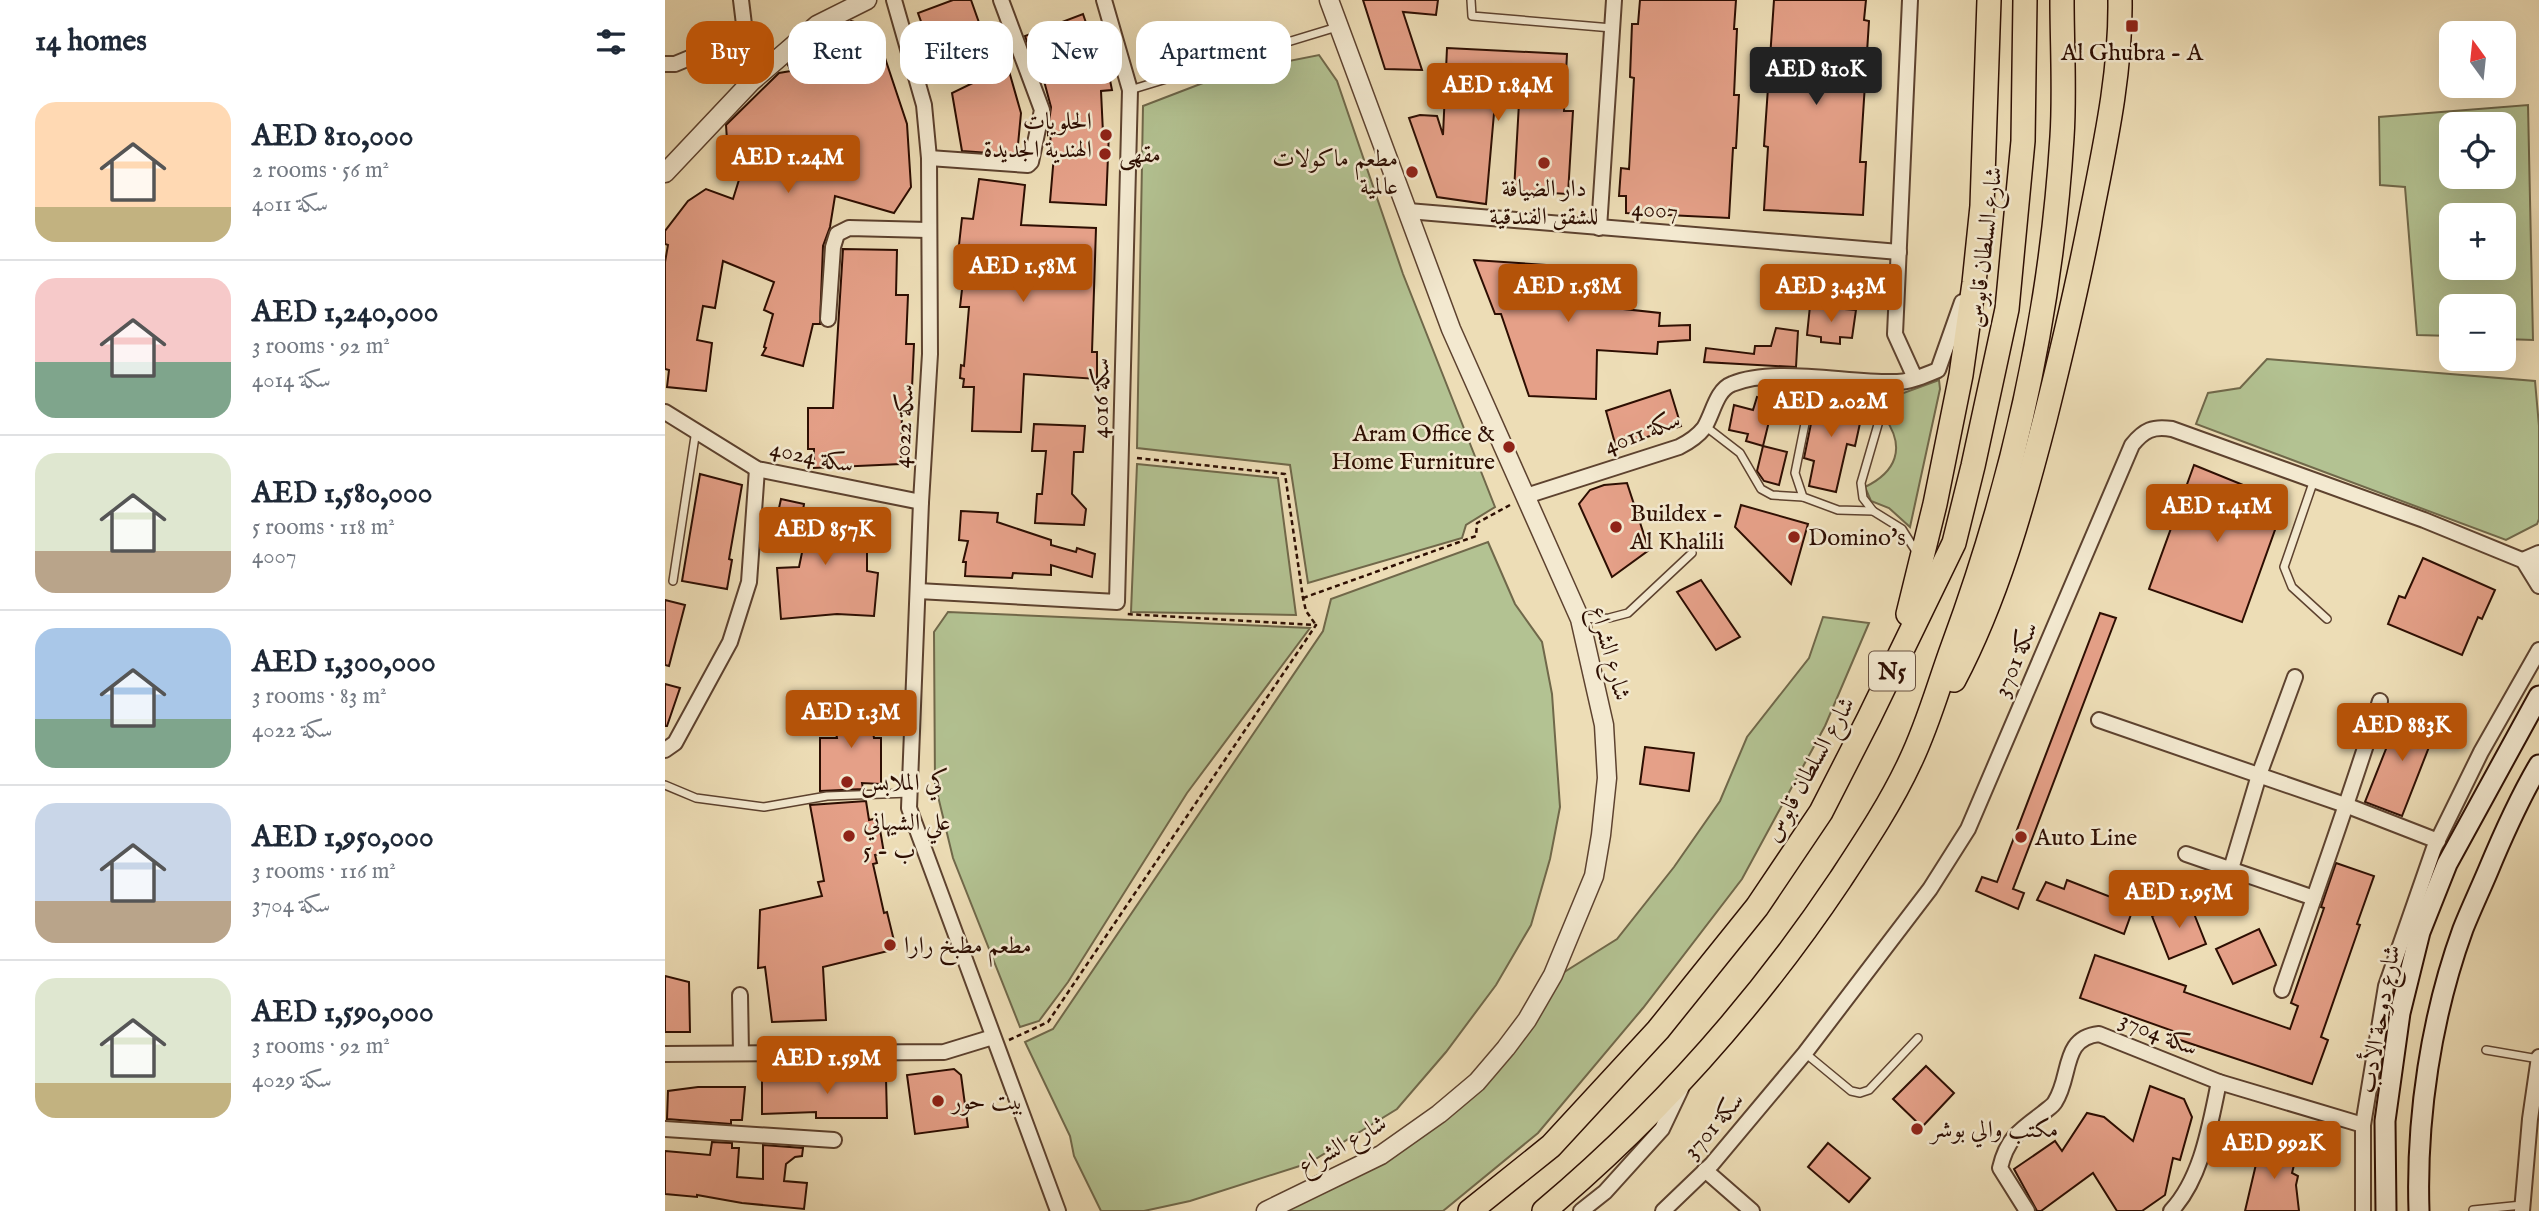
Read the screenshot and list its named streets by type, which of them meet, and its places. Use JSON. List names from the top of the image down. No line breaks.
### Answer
{"streets":{"highway":["شارع السلطان قابوس","N5"],"main road":["شارع دوحة الأدب"],"street":["4007","سكة 4016","سكة 4022","سكة 4011","سكة 4024","شارع الشراع","سكة 3701","سكة 3704"]},"crossings":[["4007","شارع الشراع"],["سكة 4022","سكة 4024"],["سكة 4011","شارع الشراع"]],"places":{"transit":["Al Ghubra - A"],"other":["الحلويات الهندية الجديدة","مقهى","دار الضيافة للشقق الفندقية","مطعم ماكولات عالمية","Aram Office & Home Furniture","Buildex - Al Khalili","Domino's","كي الملابس","علي الشيهاني ب - 5","Auto Line","مطعم مطبخ رارا","بيت حور","مكتب والي بوشر"]},"north":"top","page":{"heading":"14 homes","map_buttons":["+","−"],"chip":["Buy","Rent","Filters","New","Apartment"],"price":["AED 810K","AED 1.84M","AED 1.24M","AED 1.58M","AED 1.58M","AED 3.43M","AED 2.02M","AED 1.41M","AED 857K","AED 1.3M","AED 883K","AED 1.95M","AED 1.59M","AED 992K"],"list":[{"name":"AED 810,000","note":"2 rooms · 56 m² · سكة 4011"},{"name":"AED 1,240,000","note":"3 rooms · 92 m² · سكة 4014"},{"name":"AED 1,580,000","note":"5 rooms · 118 m² · 4007"},{"name":"AED 1,300,000","note":"3 rooms · 83 m² · سكة 4022"},{"name":"AED 1,950,000","note":"3 rooms · 116 m² · سكة 3704"},{"name":"AED 1,590,000","note":"3 rooms · 92 m² · سكة 4029"}]}}
